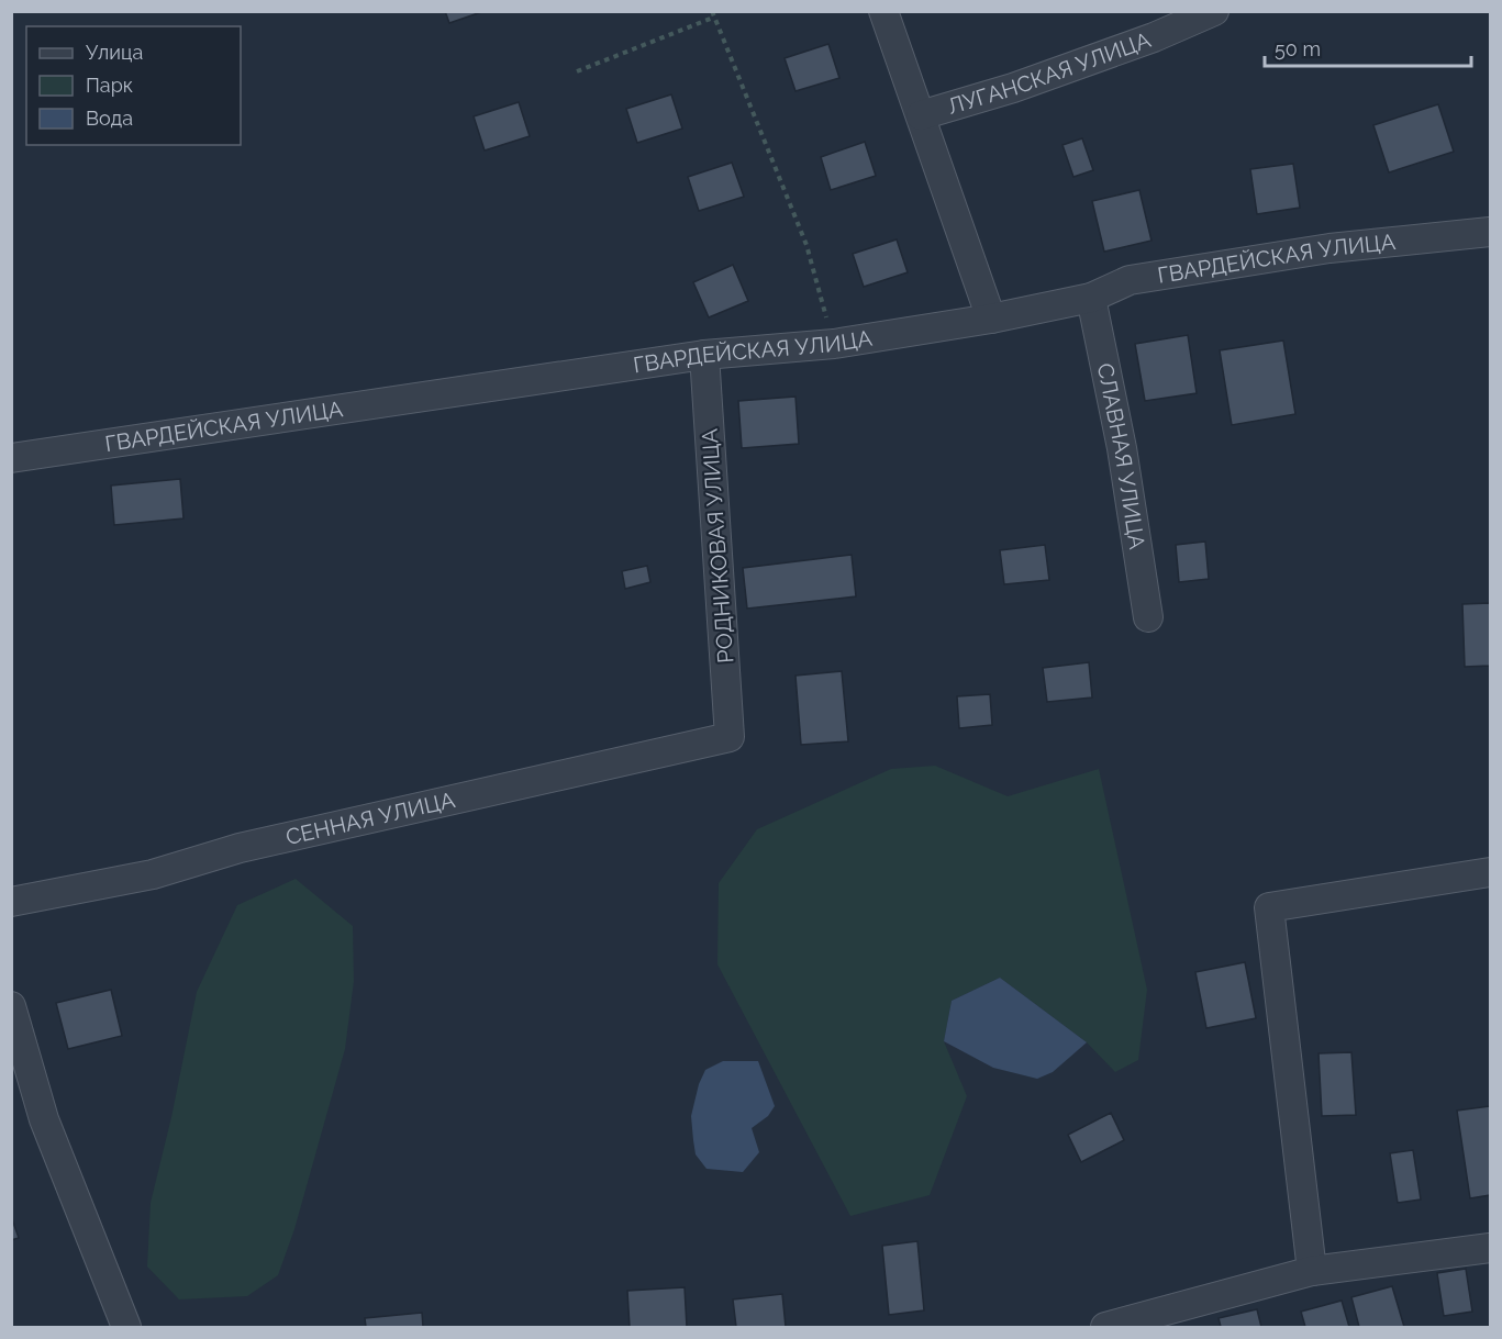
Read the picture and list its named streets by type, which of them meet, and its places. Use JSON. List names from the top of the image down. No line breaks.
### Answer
{"streets":{"street":["ЛУГАНСКАЯ УЛИЦА","ГВАРДЕЙСКАЯ УЛИЦА","СЛАВНАЯ УЛИЦА","РОДНИКОВАЯ УЛИЦА","СЕННАЯ УЛИЦА"]},"crossings":[["ГВАРДЕЙСКАЯ УЛИЦА","СЛАВНАЯ УЛИЦА"],["ГВАРДЕЙСКАЯ УЛИЦА","РОДНИКОВАЯ УЛИЦА"],["РОДНИКОВАЯ УЛИЦА","СЕННАЯ УЛИЦА"]],"legend":["Улица","Парк","Вода"],"scale_bar":"50 m"}
